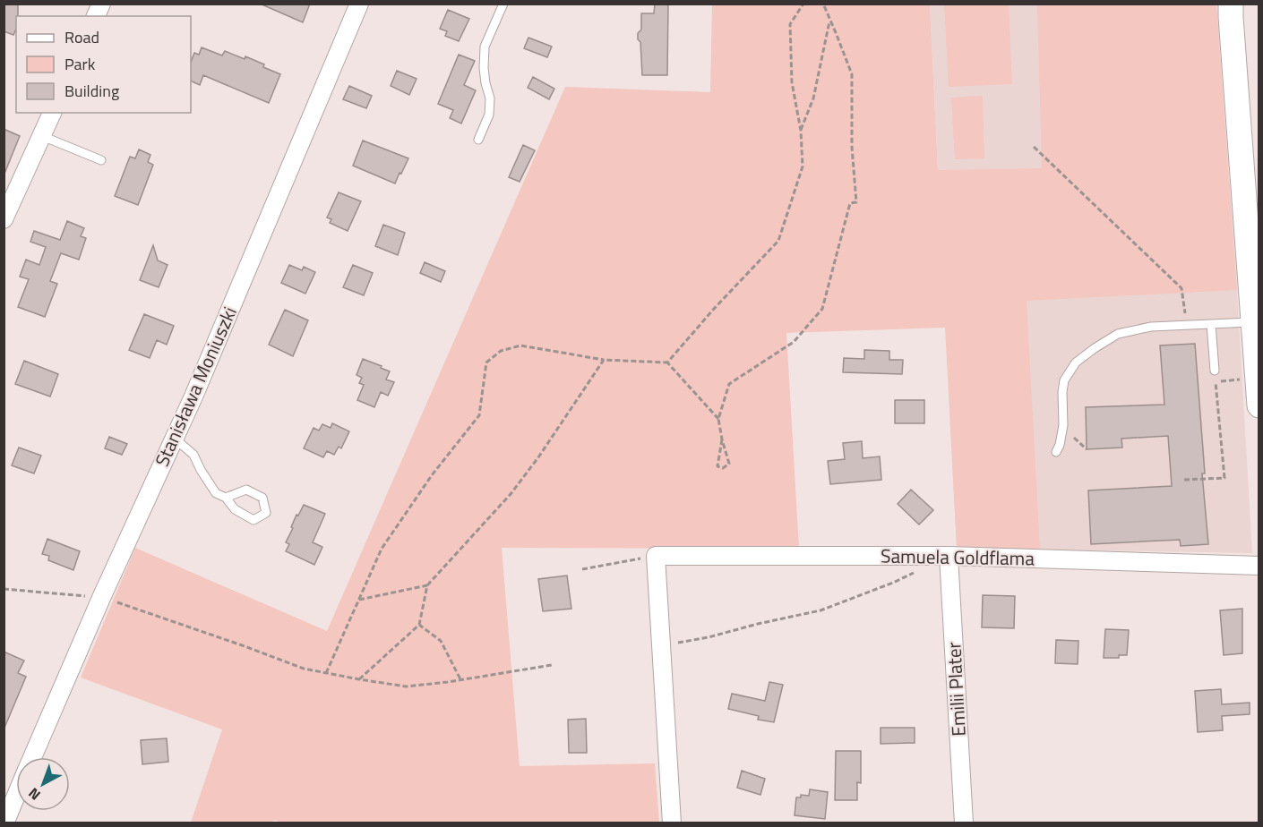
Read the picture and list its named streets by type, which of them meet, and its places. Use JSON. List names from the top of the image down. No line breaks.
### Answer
{"streets":{"street":["Stanisława Moniuszki","Samuela Goldflama","Emilii Plater"]},"crossings":[["Samuela Goldflama","Emilii Plater"]],"legend":["Road","Park","Building"],"north":"bottom left"}
